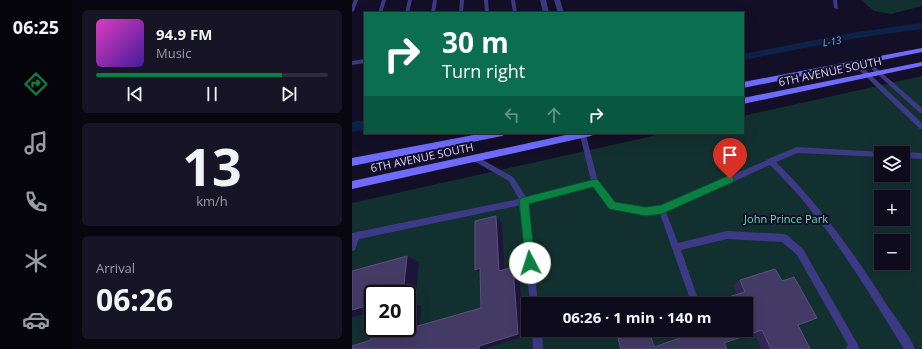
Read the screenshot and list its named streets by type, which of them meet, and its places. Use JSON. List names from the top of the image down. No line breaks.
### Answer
{"streets":{"street":["6TH AVENUE SOUTH"]},"water":["L-13"],"parks":["John Prince Park"],"page":{"tabs":"06:25","turn":["30 m","Turn right"],"song":["94.9 FM","Music"],"tile":[["13","km/h"],["Arrival","06:26"]],"map_buttons":["+","−"],"limit":"20","trip":"06:26 · 1 min · 140 m"}}
